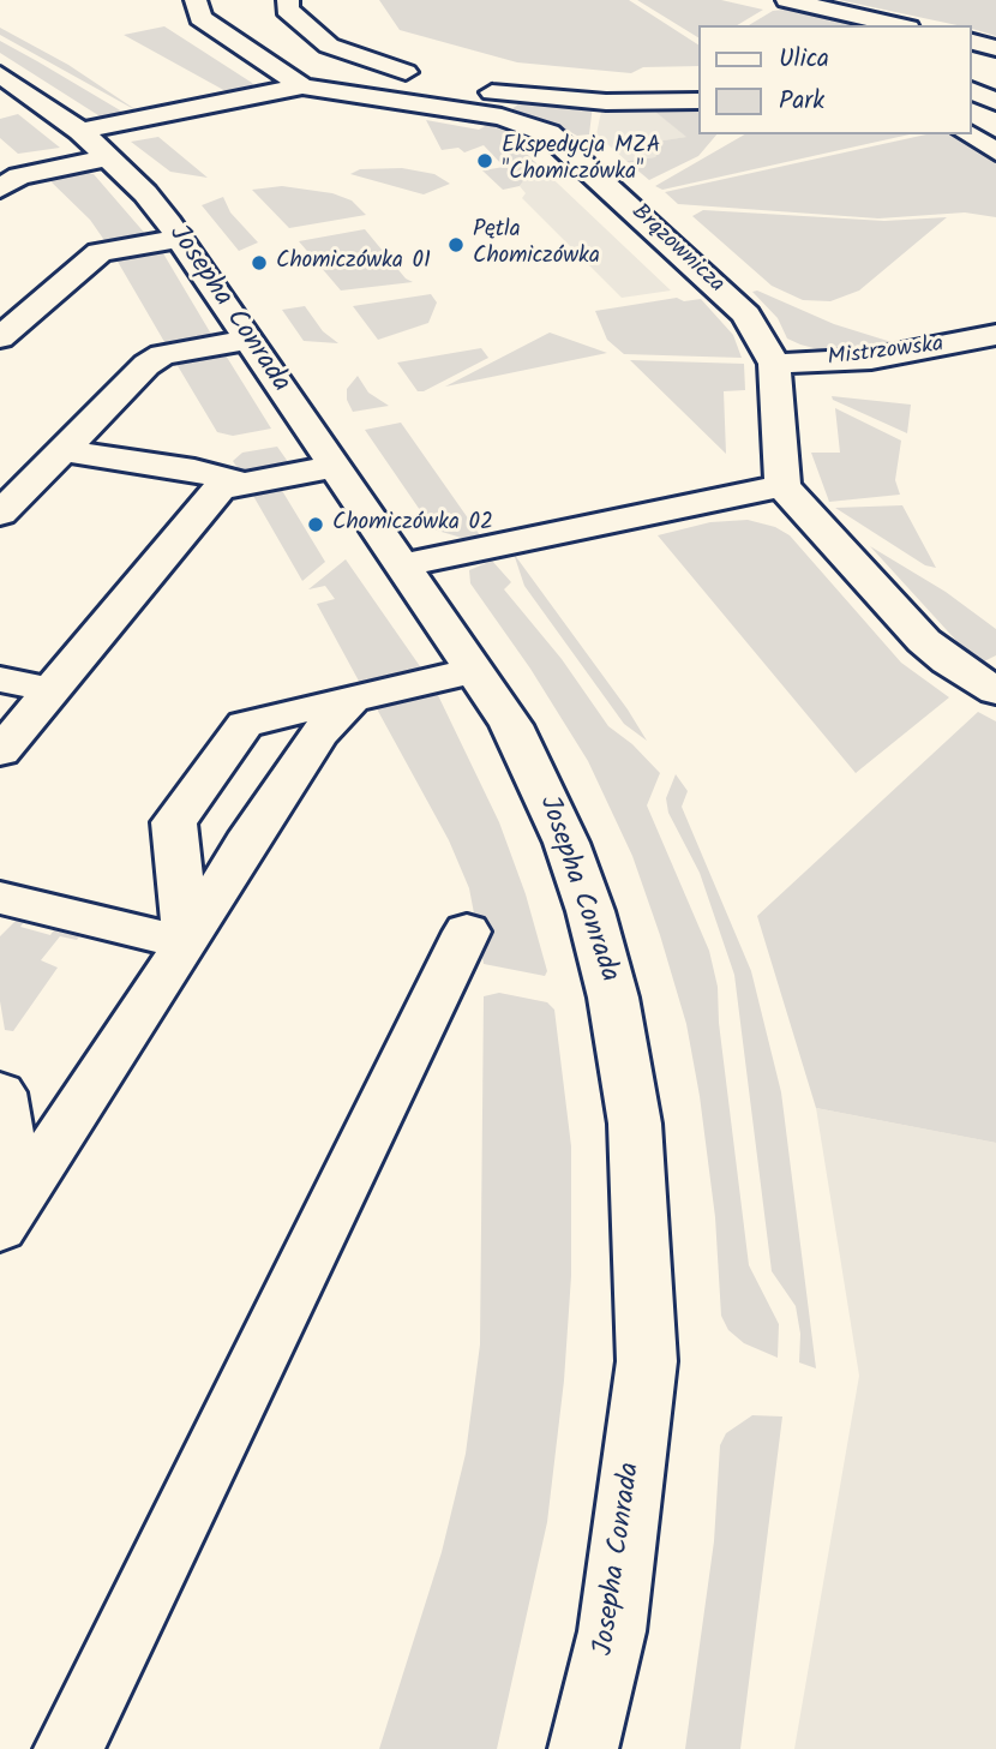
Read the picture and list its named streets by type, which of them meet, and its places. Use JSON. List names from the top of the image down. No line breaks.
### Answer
{"streets":{"street":["Brązownicza","Josepha Conrada","Mistrzowska"]},"crossings":[["Brązownicza","Josepha Conrada"],["Brązownicza","Mistrzowska"]],"places":["Ekspedycja MZA \"Chomiczówka\"","Pętla Chomiczówka","Chomiczówka 01","Chomiczówka 02"],"legend":["Ulica","Park"]}
